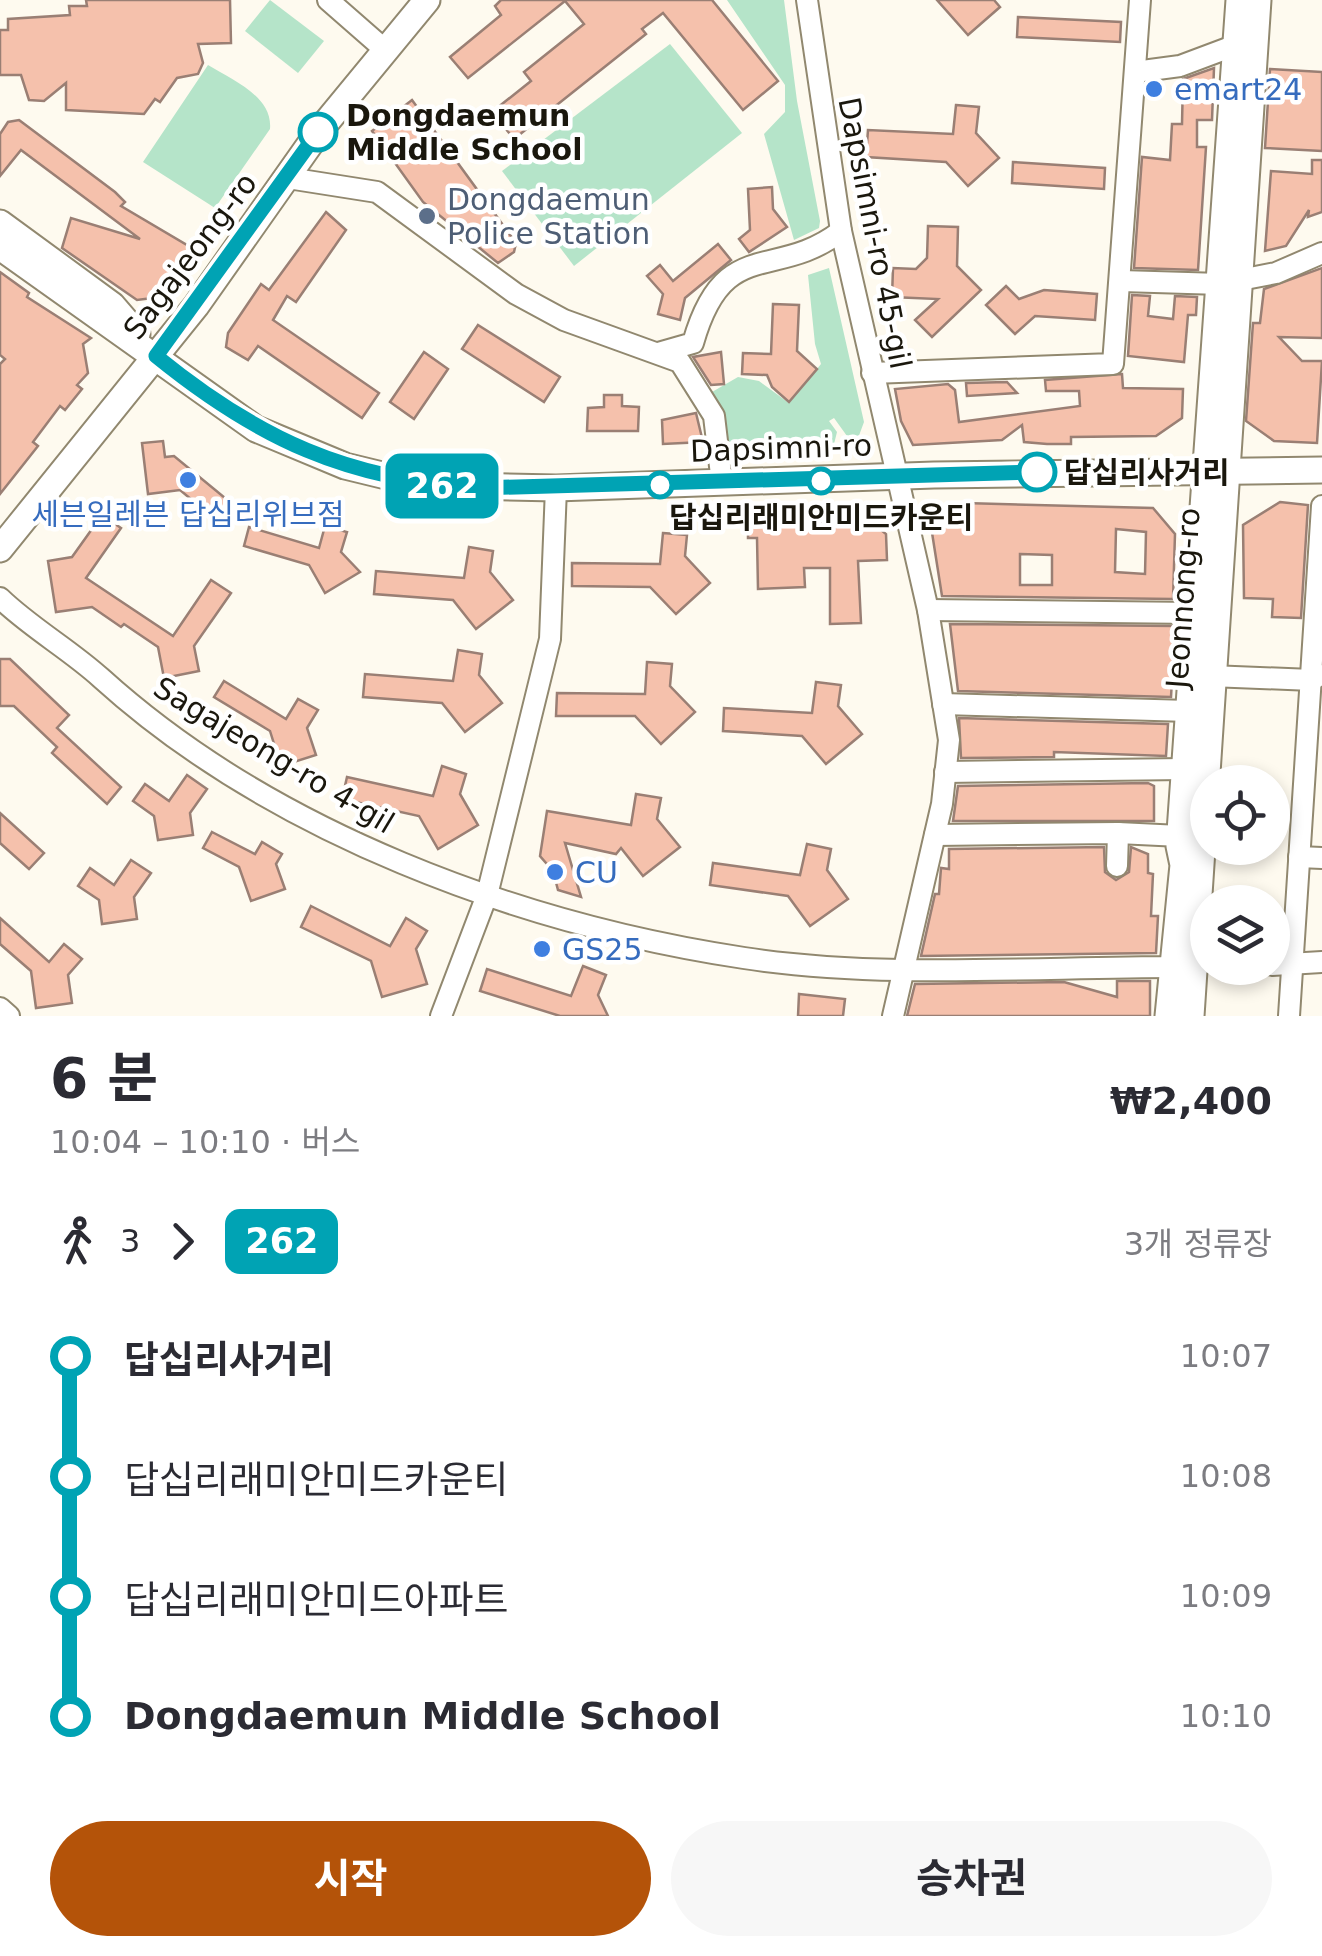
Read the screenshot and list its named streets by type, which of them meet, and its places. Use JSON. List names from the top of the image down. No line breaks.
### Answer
{"streets":{"main road":["Sagajeong-ro","Dapsimni-ro","Jeonnong-ro"],"street":["Dapsimni-ro 45-gil","Sagajeong-ro 4-gil"]},"crossings":[["Dapsimni-ro 45-gil","Dapsimni-ro"],["Dapsimni-ro 45-gil","Jeonnong-ro"],["Dapsimni-ro 45-gil","Sagajeong-ro 4-gil"],["Sagajeong-ro","Dapsimni-ro"],["Dapsimni-ro","Jeonnong-ro"]],"places":["emart24","Dongdaemun Middle School","Dongdaemun Police Station","답십리사거리","세븐일레븐 답십리위브점","답십리래미안미드카운티","CU","GS25"],"lines":["bus line 262"],"page":{"on_map":"262","heading":["6 분","10:04 – 10:10 · 버스","₩2,400"],"legs":["3","262","3개 정류장"],"list":[{"name":"답십리사거리","value":"10:07"},{"name":"답십리래미안미드카운티","value":"10:08"},{"name":"답십리래미안미드아파트","value":"10:09"},{"name":"Dongdaemun Middle School","value":"10:10"}],"buttons":["시작","승차권"]}}
